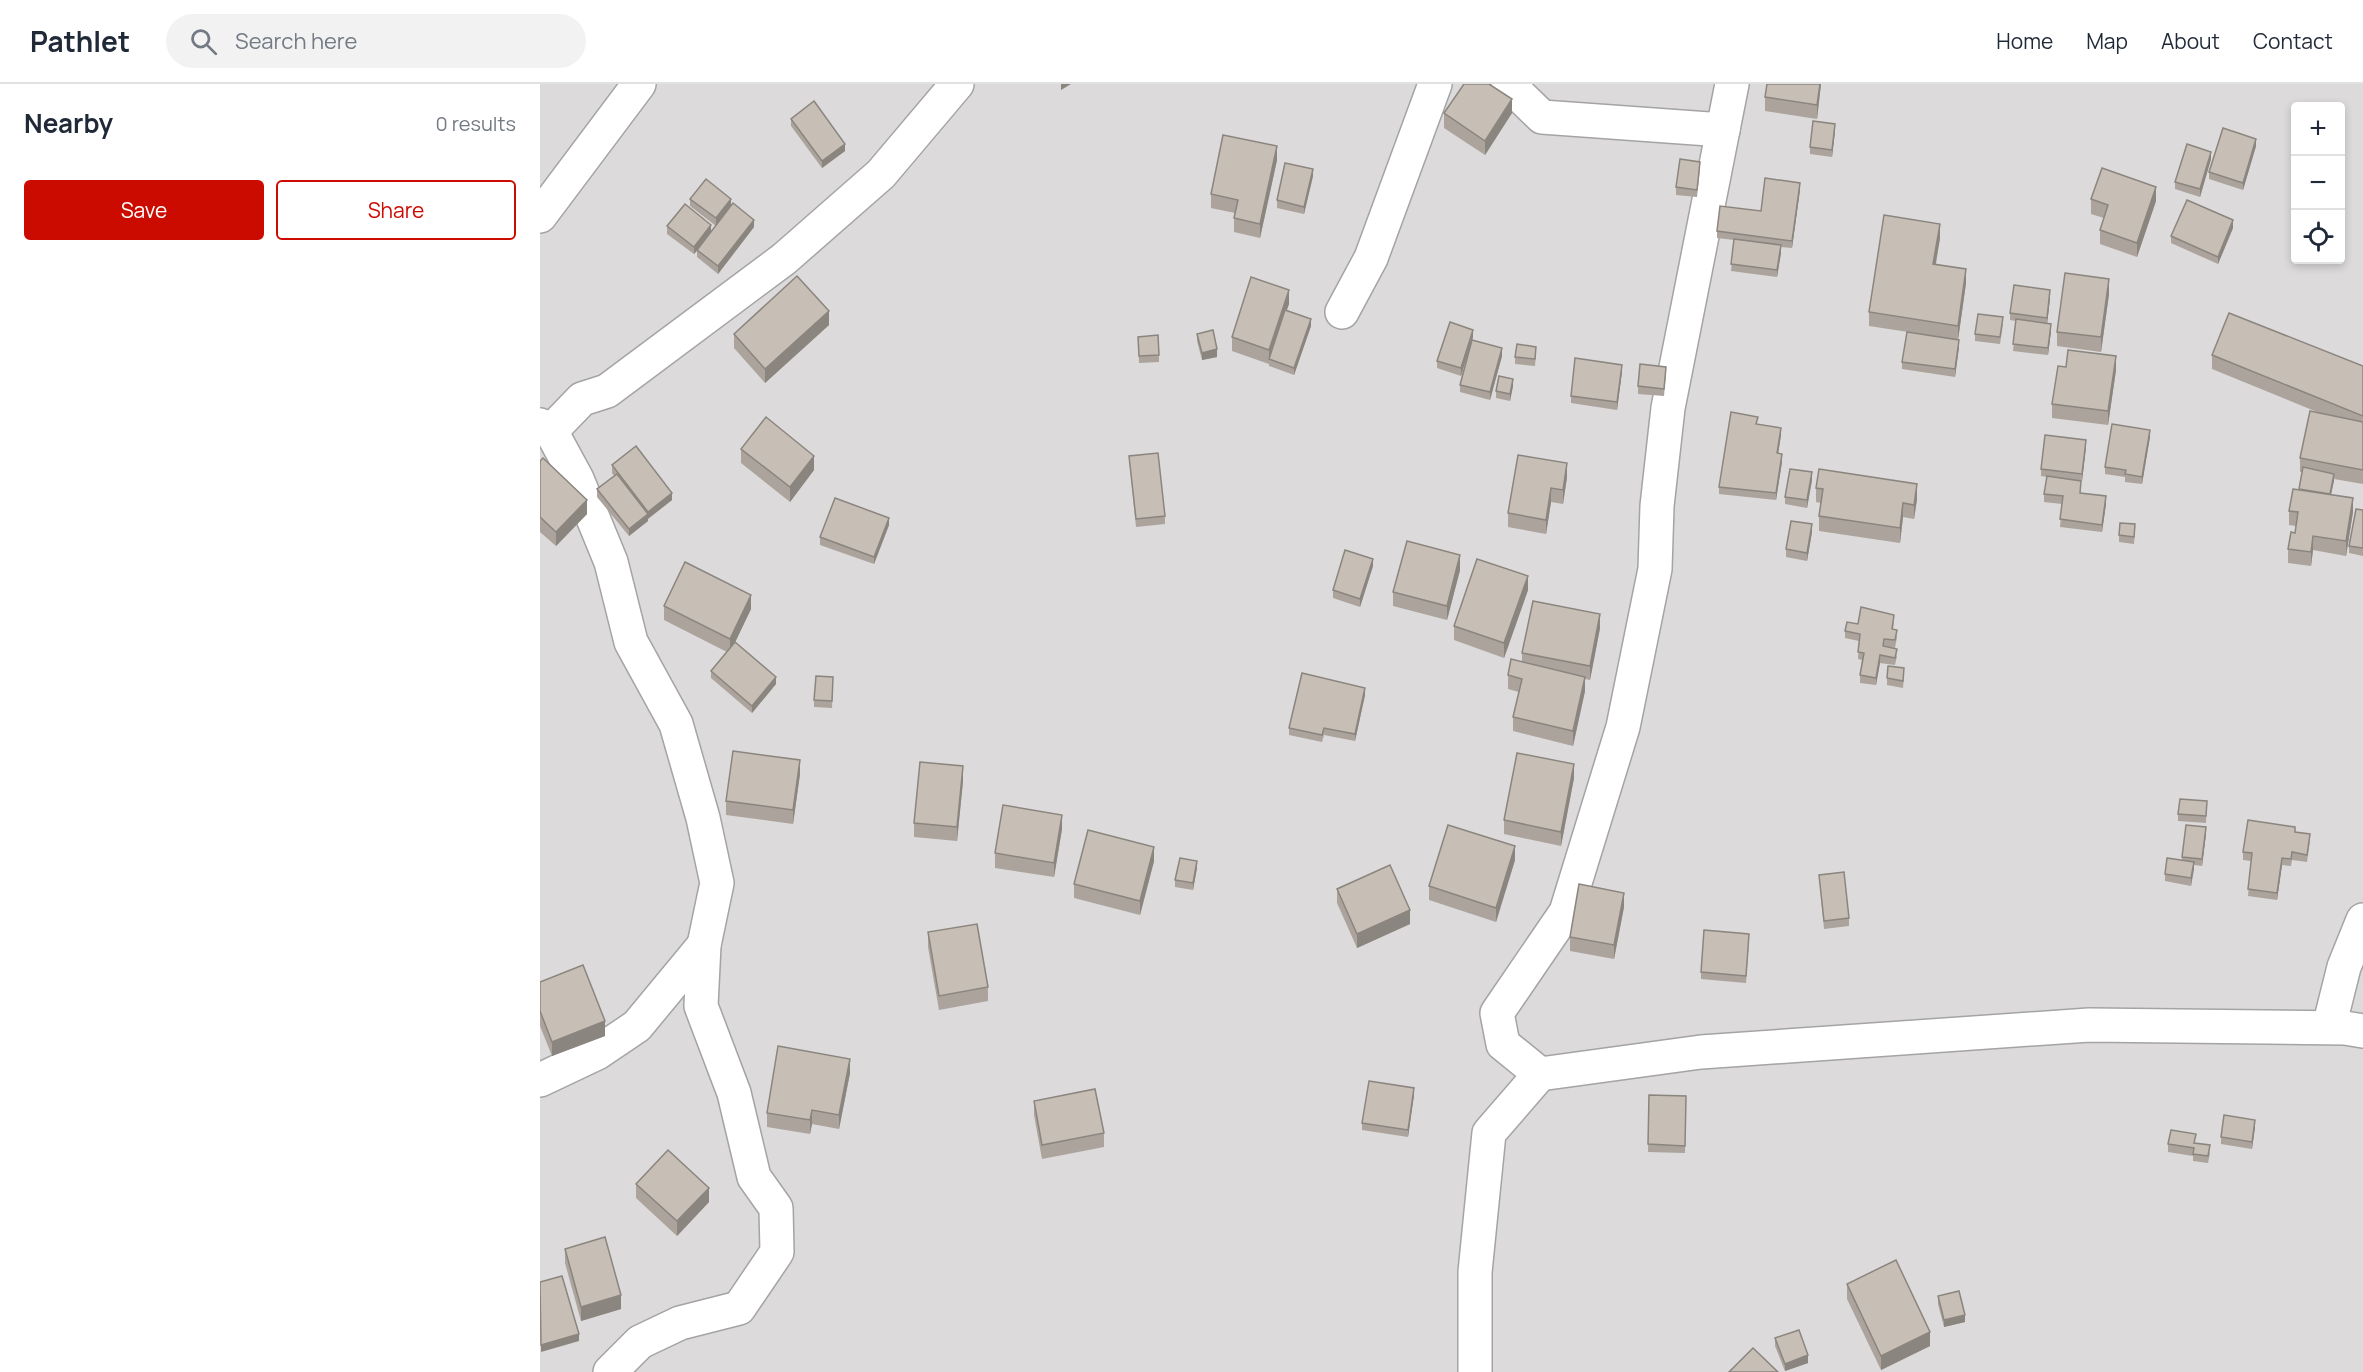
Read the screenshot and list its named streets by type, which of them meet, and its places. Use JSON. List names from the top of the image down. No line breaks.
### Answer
{"page":{"header":"Pathlet","search":"Search here","nav":["Home","Map","About","Contact"],"heading":["Nearby","0 results"],"map_buttons":["+","−"],"buttons":["Save","Share"]}}
